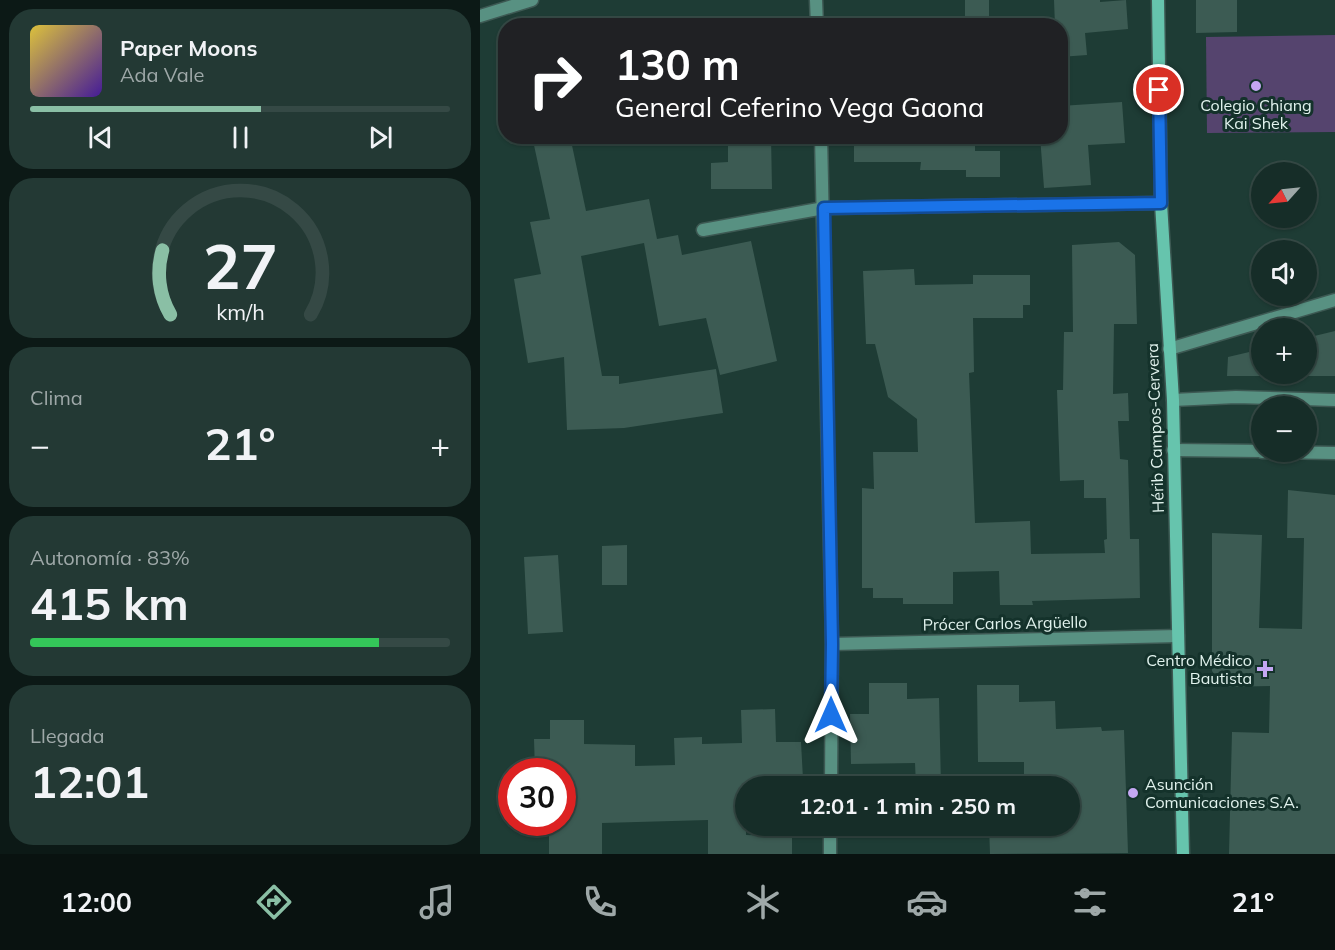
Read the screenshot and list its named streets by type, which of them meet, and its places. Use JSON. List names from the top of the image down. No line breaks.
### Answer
{"streets":{"main road":["Hérib Campos-Cervera"],"street":["Prócer Carlos Argüello"]},"crossings":[["Hérib Campos-Cervera","Prócer Carlos Argüello"]],"places":{"other":["Colegio Chiang Kai Shek","Asunción Comunicaciones S.A."],"health":["Centro Médico Bautista"]},"north":"bottom left","page":{"turn":["130 m","General Ceferino Vega Gaona"],"song":["Paper Moons","Ada Vale"],"map_buttons":["+","−"],"tile":["Clima",["Autonomía · 83%","415 km"],["Llegada","12:01"]],"heat":["−","21°","+"],"limit":"30","trip":"12:01 · 1 min · 250 m","tabs":["12:00","21°"],"gauge":["27","km/h"]}}
